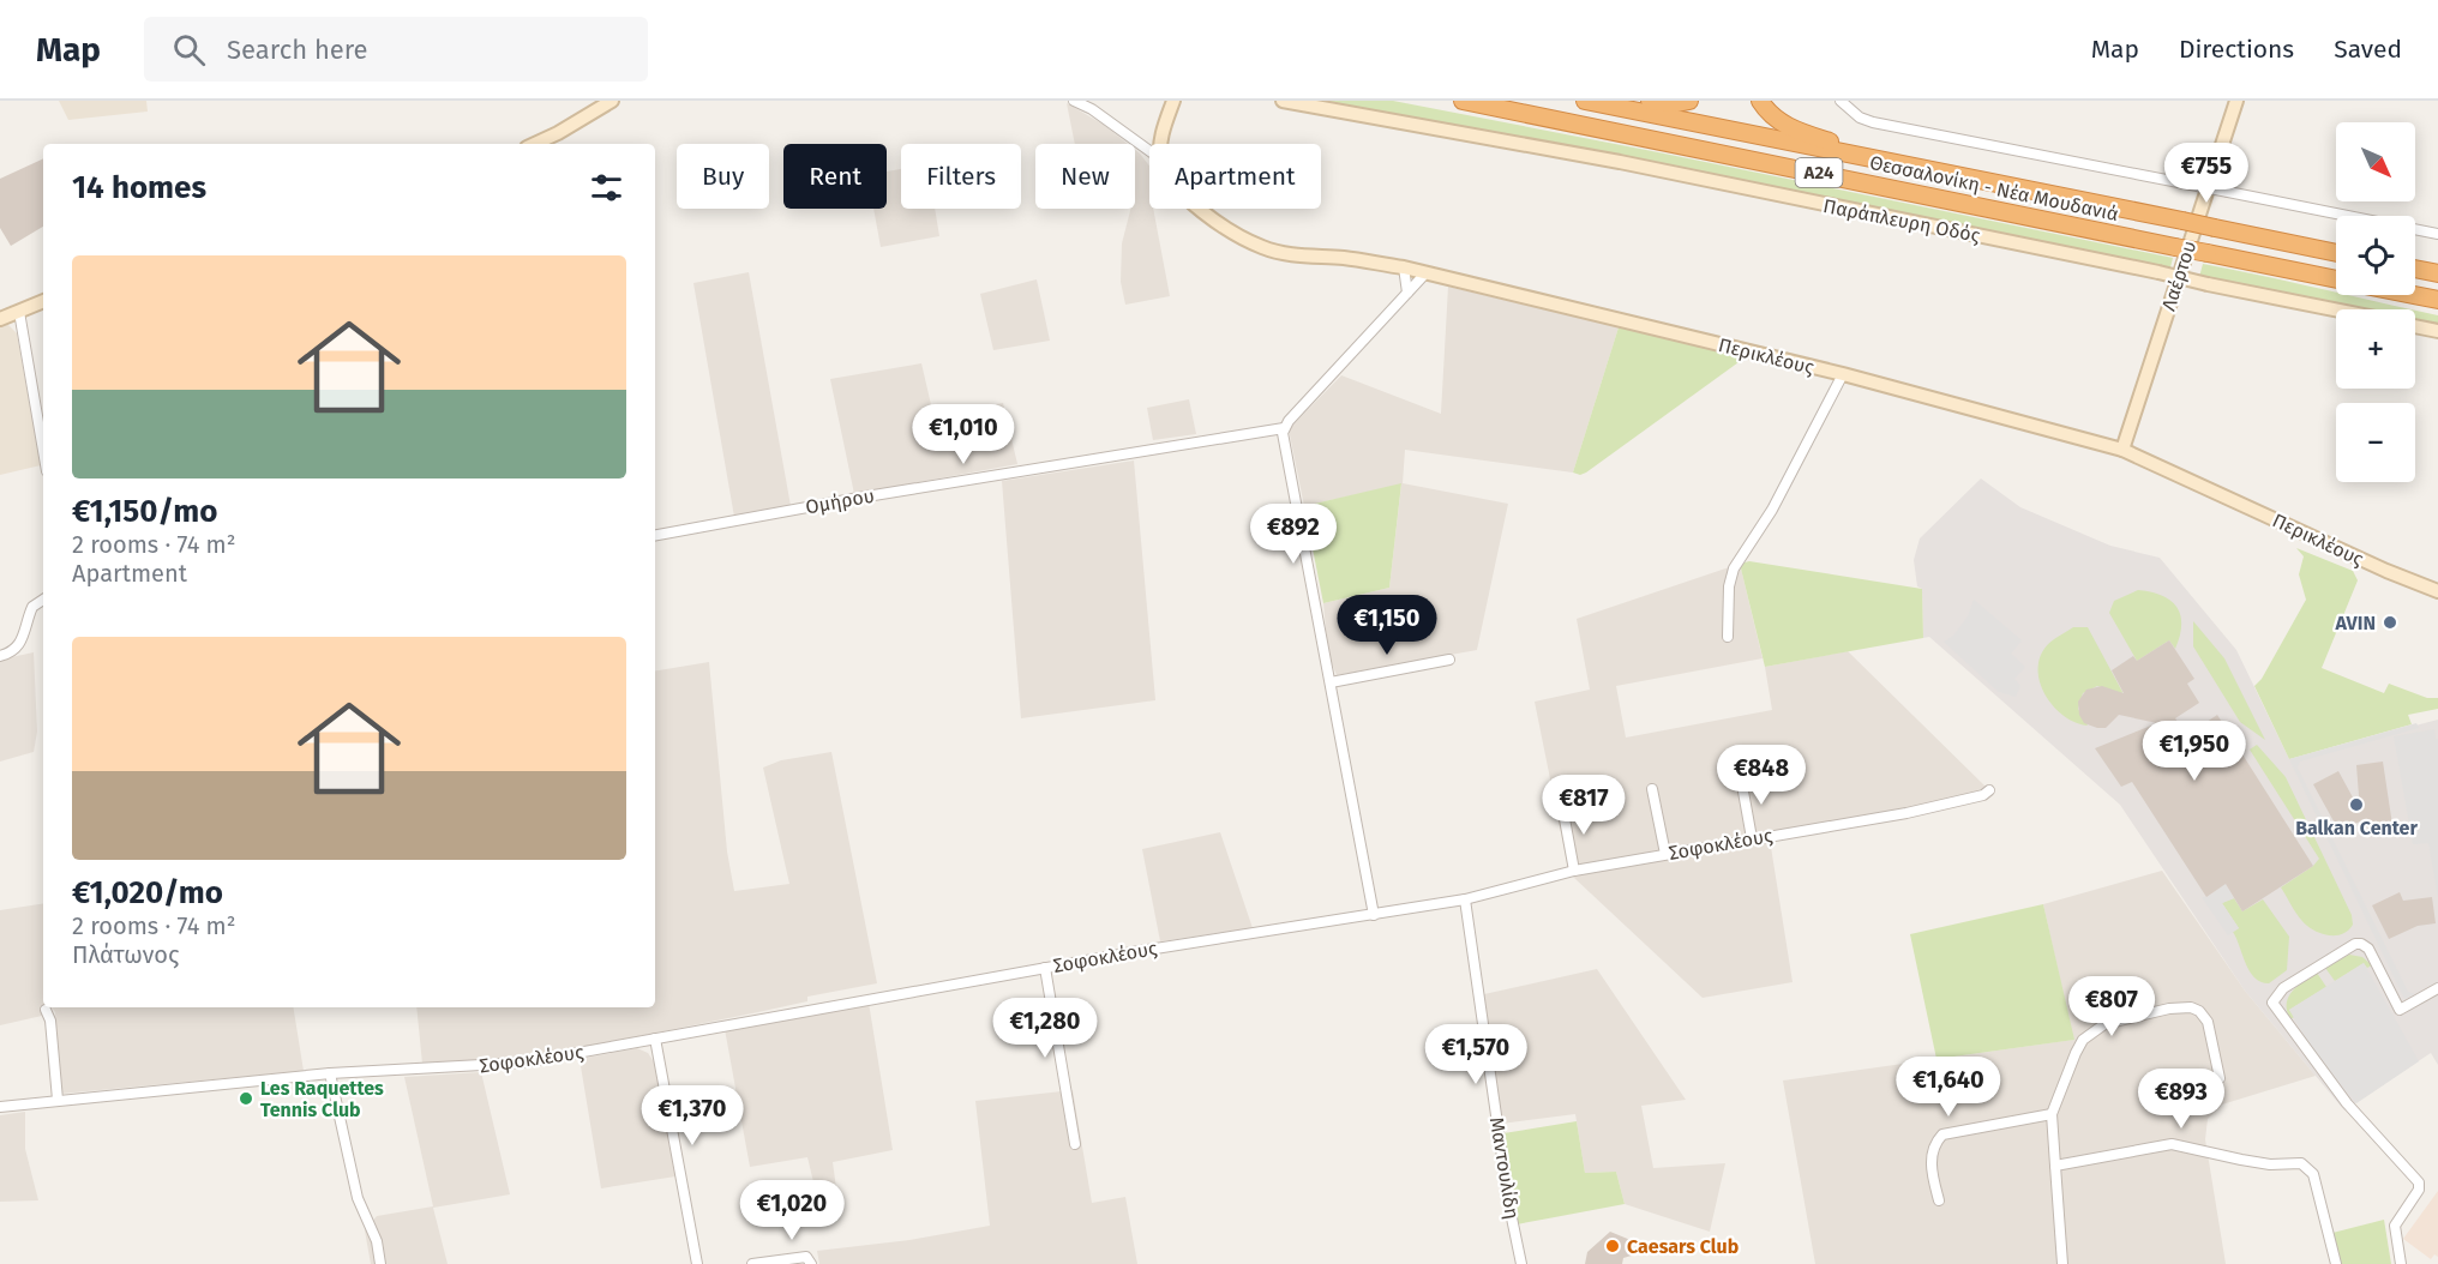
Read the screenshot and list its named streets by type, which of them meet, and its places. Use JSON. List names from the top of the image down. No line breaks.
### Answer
{"streets":{"highway":["Α24","Θεσσαλονίκη - Νέα Μουδανιά"],"street":["Παράπλευρη Οδός","Λαέρτου","Περικλέους","Ομήρου","Σοφοκλέους","Μαντουλίδη"]},"crossings":[["Λαέρτου","Περικλέους"],["Σοφοκλέους","Μαντουλίδη"]],"places":["AVIN","Balkan Center","Les Raquettes Tennis Club","Caesars Club"],"north":"bottom right","page":{"header":"Map","search":"Search here","nav":["Map","Directions","Saved"],"map_buttons":["+","−"],"price":["€755","€1,010","€892","€1,150","€1,950","€848","€817","€807","€1,280","€1,570","€1,640","€893","€1,370","€1,020"],"chip":["Buy","Rent","Filters","New","Apartment"],"heading":"14 homes","list":[{"name":"€1,150/mo","note":"2 rooms · 74 m² · Apartment"},{"name":"€1,020/mo","note":"2 rooms · 74 m² · Πλάτωνος"}]}}
